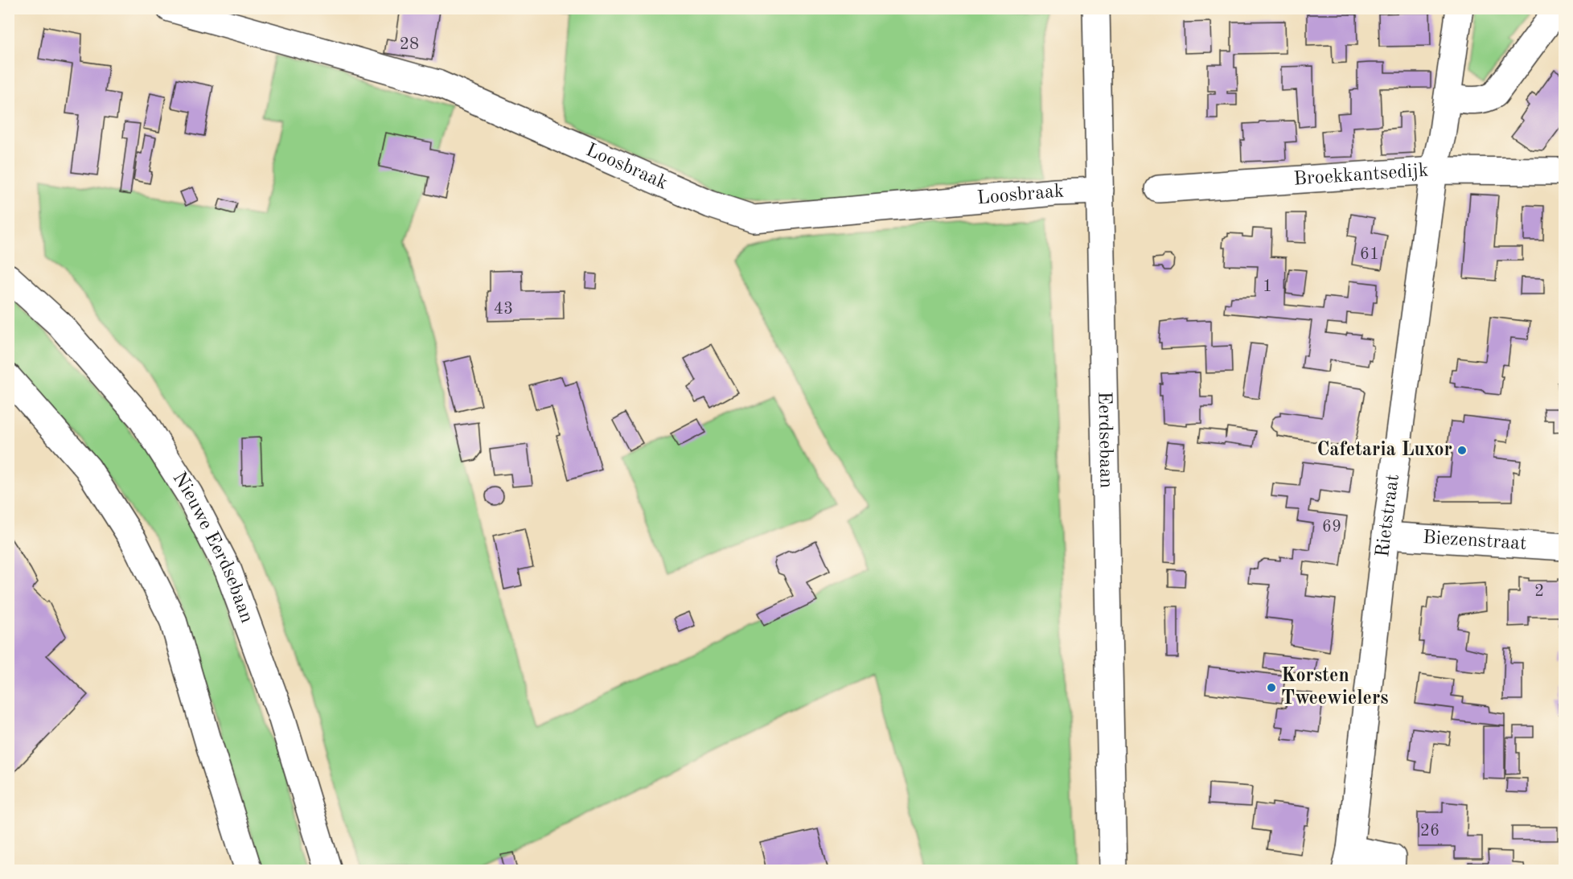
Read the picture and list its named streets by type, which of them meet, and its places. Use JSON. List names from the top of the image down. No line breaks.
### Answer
{"streets":{"street":["Loosbraak","Broekkantsedijk","Eerdsebaan","Rietstraat","Biezenstraat","Nieuwe Eerdsebaan"]},"crossings":[["Loosbraak","Eerdsebaan"],["Broekkantsedijk","Rietstraat"],["Rietstraat","Biezenstraat"]],"places":["Cafetaria Luxor","Korsten Tweewielers"],"house_numbers":["28","61","1","43","69","2","26"]}
